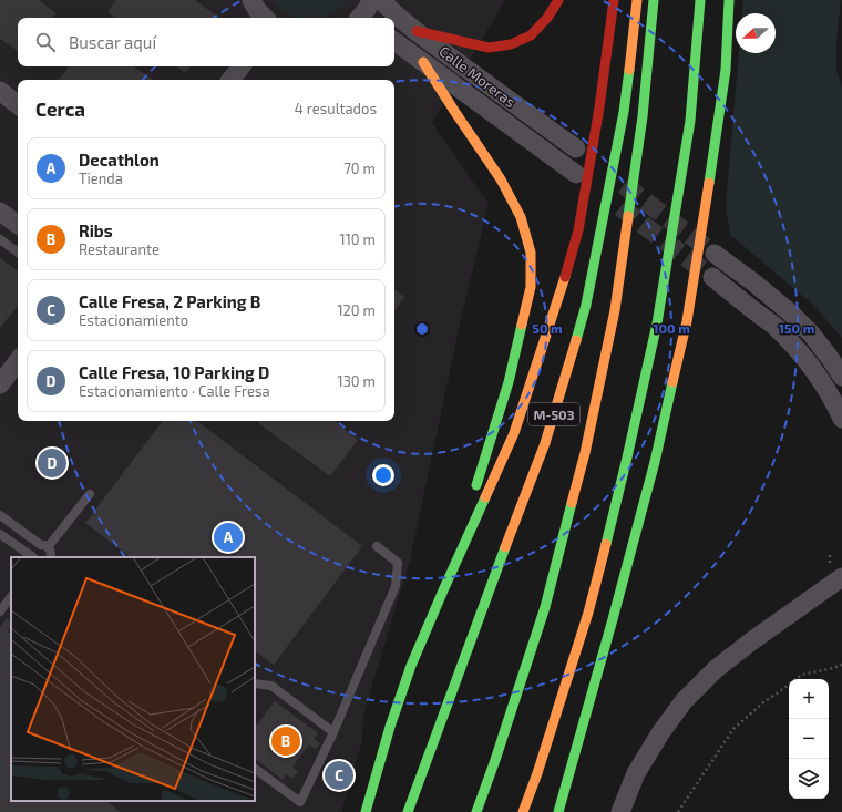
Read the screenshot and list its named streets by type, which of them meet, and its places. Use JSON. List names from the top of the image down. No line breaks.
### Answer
{"streets":{"highway":["M-503"],"street":["Calle Moreras"]},"north":"left","page":{"search":"Buscar aquí","heading":["Cerca","4 resultados"],"list":[{"mark":"A","name":"Decathlon","note":"Tienda","value":"70 m"},{"mark":"B","name":"Ribs","note":"Restaurante","value":"110 m"},{"mark":"C","name":"Calle Fresa, 2 Parking B","note":"Estacionamiento","value":"120 m"},{"mark":"D","name":"Calle Fresa, 10 Parking D","note":"Estacionamiento · Calle Fresa","value":"130 m"}],"pins":["D","A","B","C"],"map_buttons":["+","−"]},"rings":["50 m","100 m","150 m"]}
